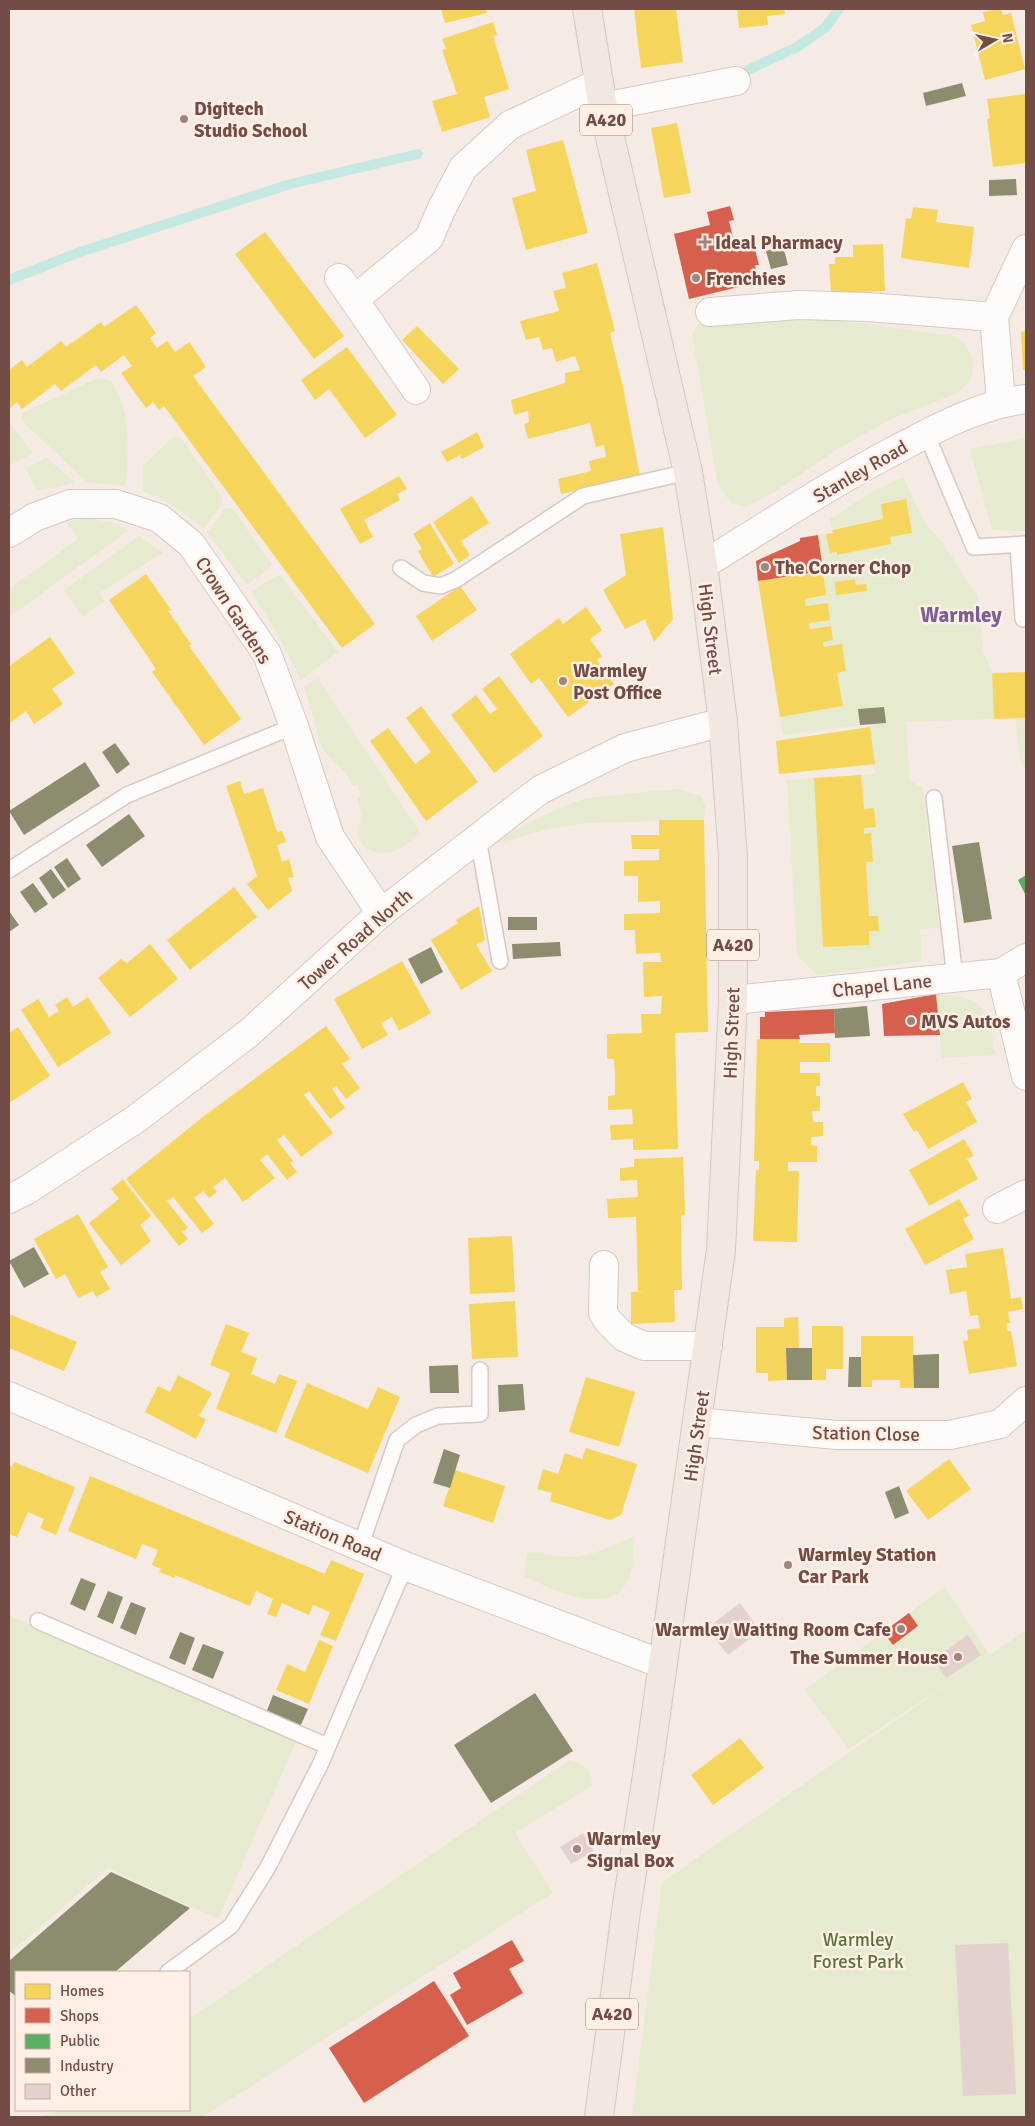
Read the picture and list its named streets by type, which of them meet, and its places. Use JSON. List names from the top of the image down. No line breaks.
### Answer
{"streets":{"main road":["A420","High Street"],"street":["Stanley Road","Crown Gardens","Tower Road North","Chapel Lane","Station Close","Station Road"]},"crossings":[["A420","High Street"],["Stanley Road","High Street"],["Crown Gardens","Tower Road North"],["High Street","Tower Road North"],["High Street","Chapel Lane"],["High Street","Station Close"],["High Street","Station Road"]],"districts":["Warmley"],"parks":["Warmley Forest Park"],"places":{"other":["Digitech Studio School","Frenchies","The Corner Chop","Warmley Post Office","MVS Autos","Warmley Station Car Park","Warmley Waiting Room Cafe","The Summer House","Warmley Signal Box"],"health":["Ideal Pharmacy"]},"legend":["Homes","Shops","Public","Industry","Other"],"north":"right"}
